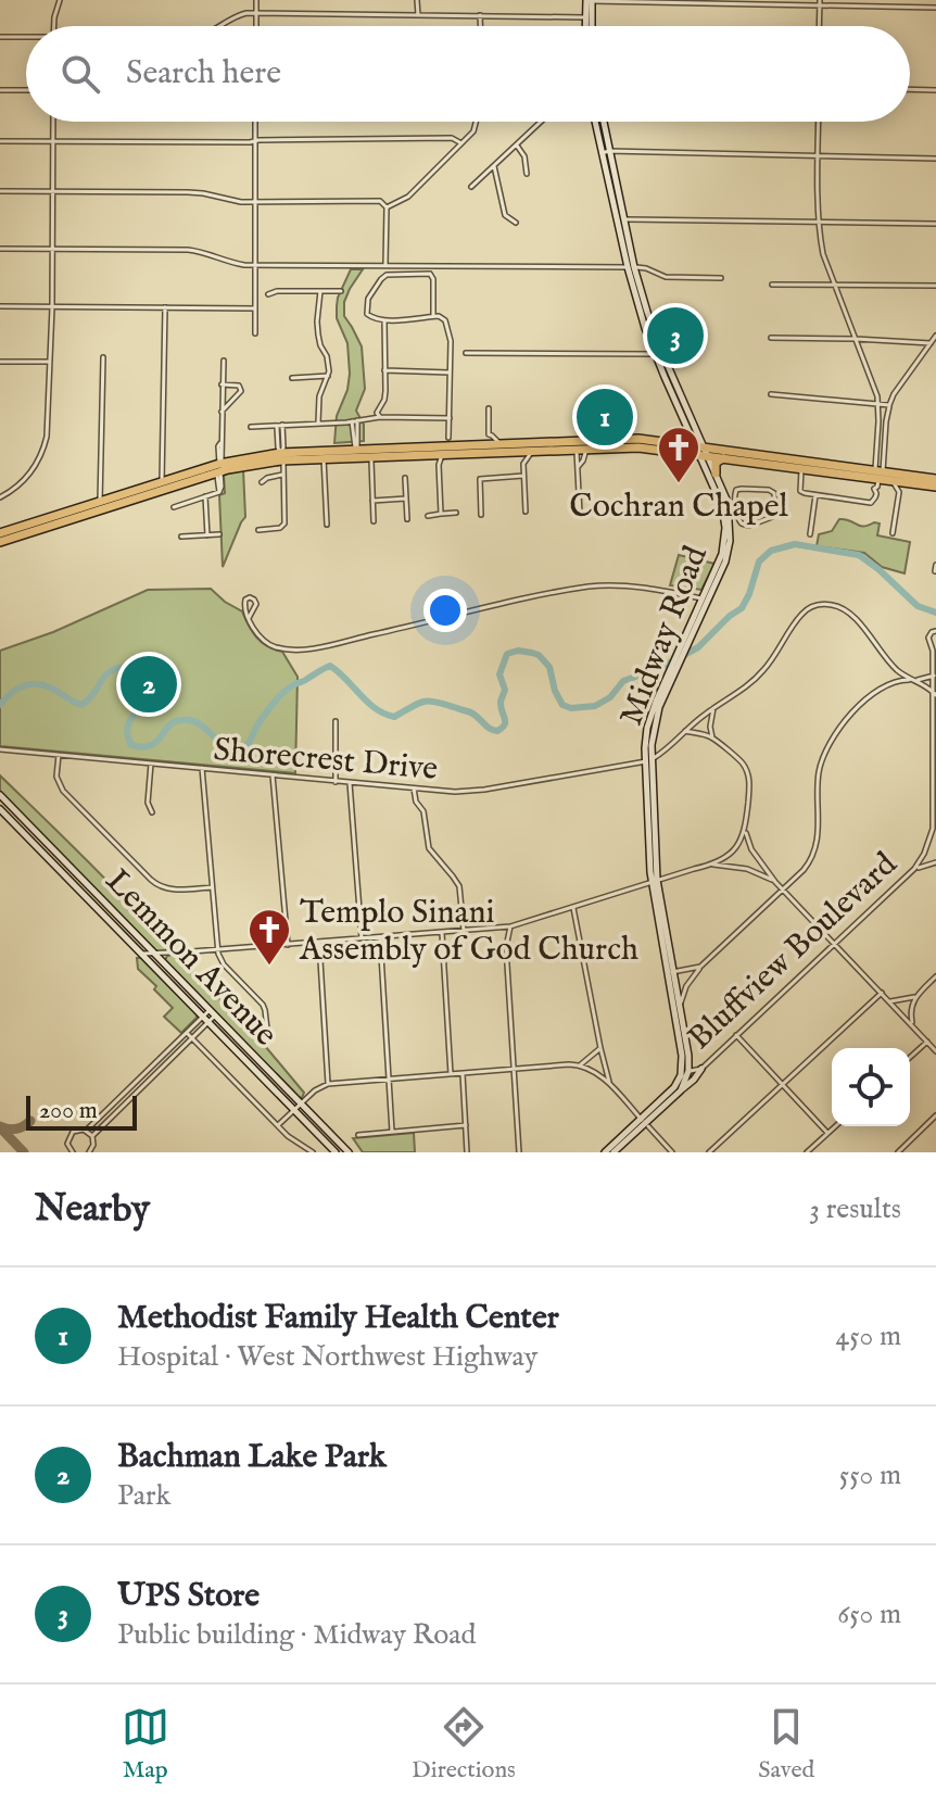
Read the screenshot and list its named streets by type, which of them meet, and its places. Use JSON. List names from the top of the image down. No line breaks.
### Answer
{"streets":{"main road":["Midway Road","Bluffview Boulevard","Lemmon Avenue"],"street":["Shorecrest Drive"]},"crossings":[["Midway Road","Shorecrest Drive"]],"places":{"church":["Cochran Chapel","Templo Sinani Assembly of God Church"]},"scale_bar":"200 m","page":{"search":"Search here","pins":["3","1","2"],"scale":"200 m","heading":["Nearby","3 results"],"list":[{"mark":"1","name":"Methodist Family Health Center","note":"Hospital · West Northwest Highway","value":"450 m"},{"mark":"2","name":"Bachman Lake Park","note":"Park","value":"550 m"},{"mark":"3","name":"UPS Store","note":"Public building · Midway Road","value":"650 m"}],"nav":["Map","Directions","Saved"]}}
